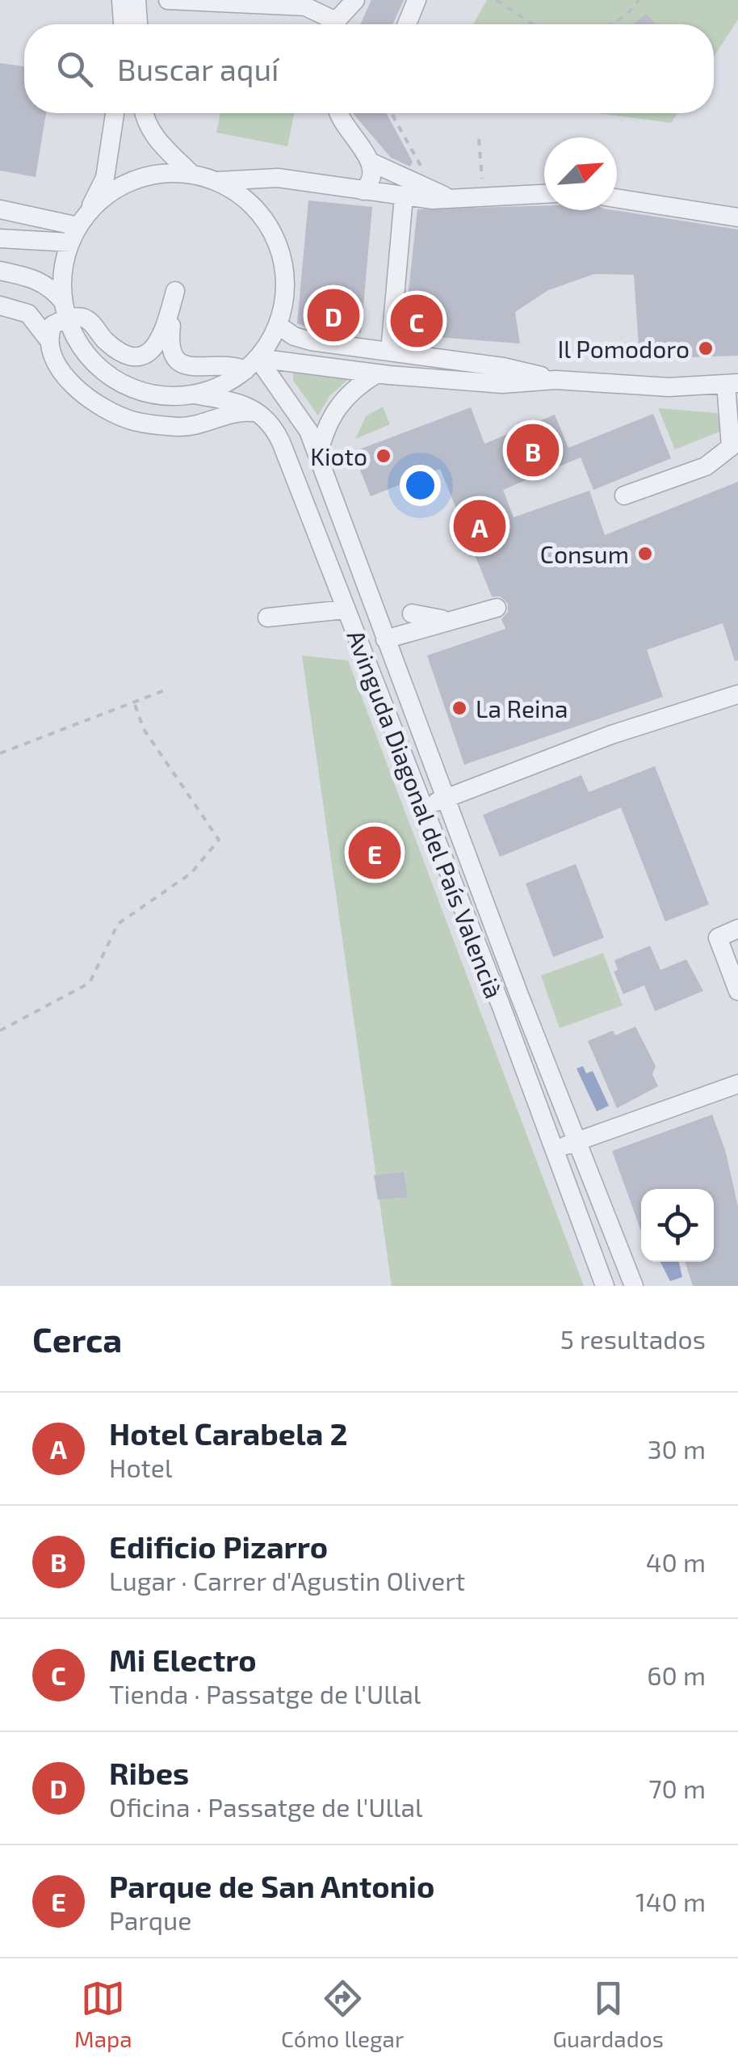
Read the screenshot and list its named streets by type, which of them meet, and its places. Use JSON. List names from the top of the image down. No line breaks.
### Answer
{"streets":{"street":["Avinguda Diagonal del País Valencià"]},"places":["Il Pomodoro","Kioto","Consum","La Reina"],"north":"top right","page":{"search":"Buscar aquí","pins":["D","C","B","A","E"],"heading":["Cerca","5 resultados"],"list":[{"mark":"A","name":"Hotel Carabela 2","note":"Hotel","value":"30 m"},{"mark":"B","name":"Edificio Pizarro","note":"Lugar · Carrer d'Agustin Olivert","value":"40 m"},{"mark":"C","name":"Mi Electro","note":"Tienda · Passatge de l'Ullal","value":"60 m"},{"mark":"D","name":"Ribes","note":"Oficina · Passatge de l'Ullal","value":"70 m"},{"mark":"E","name":"Parque de San Antonio","note":"Parque","value":"140 m"}],"nav":["Mapa","Cómo llegar","Guardados"]}}
